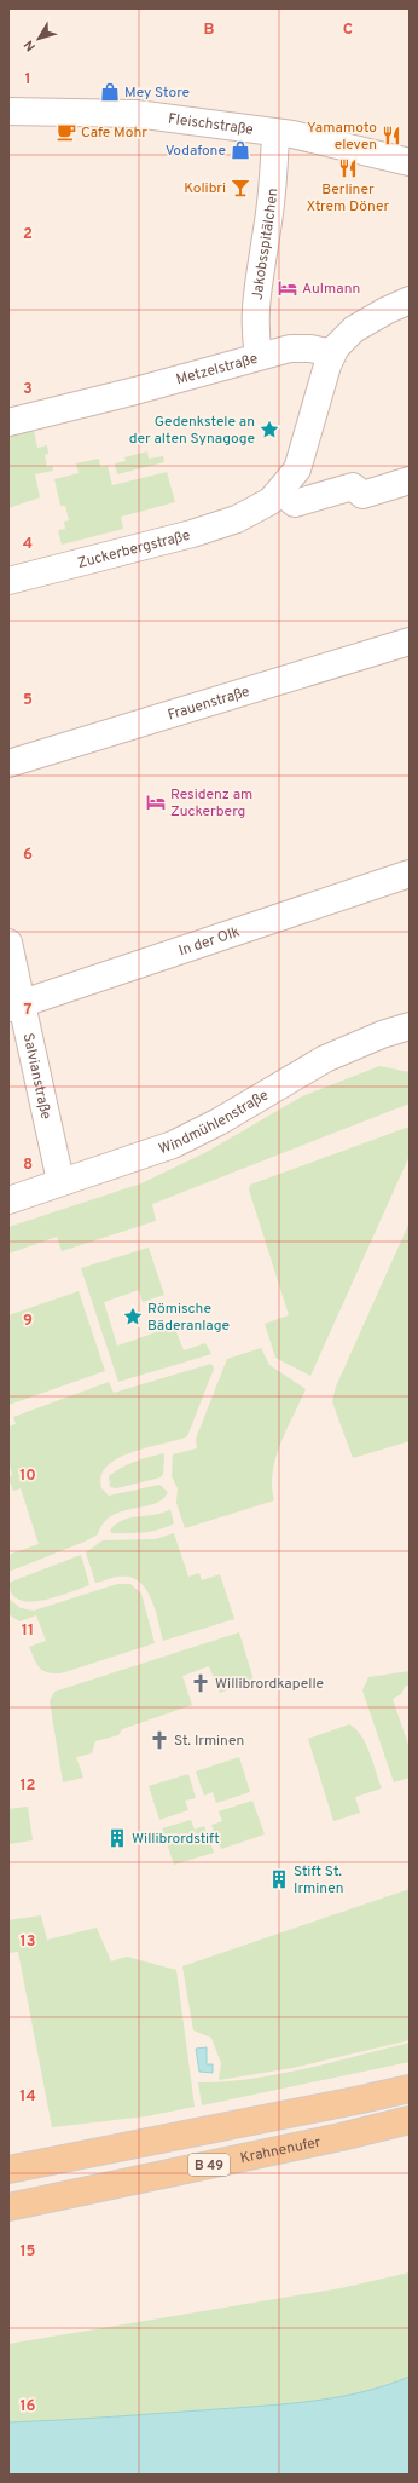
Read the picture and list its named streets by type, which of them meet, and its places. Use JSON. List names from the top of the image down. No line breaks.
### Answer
{"streets":{"main road":["Krahnenufer","B 49"],"street":["Fleischstraße","Jakobsspitälchen","Metzelstraße","Zuckerbergstraße","Frauenstraße","In der Olk","Salvianstraße","Windmühlenstraße"]},"crossings":[["Fleischstraße","Jakobsspitälchen"],["Jakobsspitälchen","Metzelstraße"],["Metzelstraße","Zuckerbergstraße"],["In der Olk","Salvianstraße"],["Salvianstraße","Windmühlenstraße"]],"places":{"shop":["Mey Store","Vodafone"],"cafe":["Cafe Mohr"],"restaurant":["Yamamoto eleven","Berliner Xtrem Döner"],"bar":["Kolibri"],"hotel":["Aulmann","Residenz am Zuckerberg"],"place":["Gedenkstele an der alten Synagoge","Römische Bäderanlage"],"church":["Willibrordkapelle","St. Irminen"],"building":["Willibrordstift","Stift St. Irminen"]},"north":"bottom left","grid":{"columns":["B","C"],"rows":["1","2","3","4","5","6","7","8","9","10","11","12","13","14","15","16"]}}
